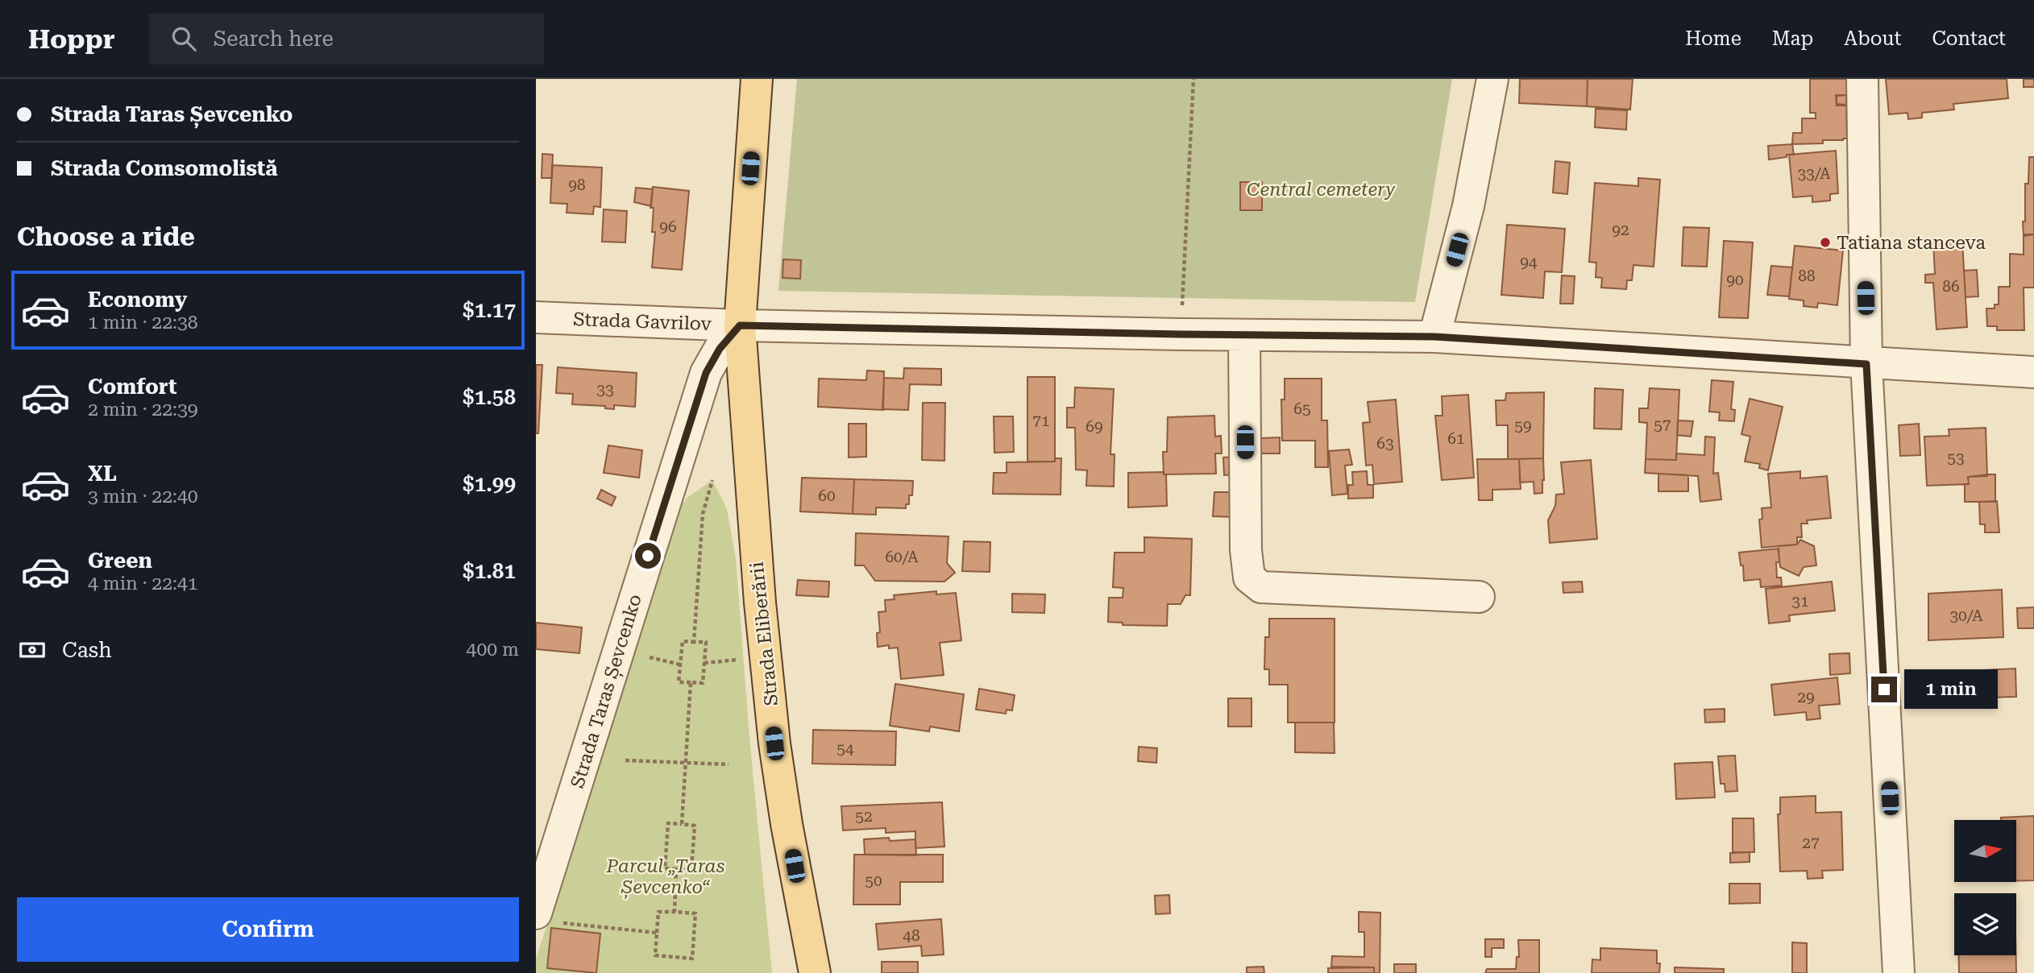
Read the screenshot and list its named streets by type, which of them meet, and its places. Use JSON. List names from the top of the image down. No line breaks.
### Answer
{"streets":{"main road":["Strada Eliberării"],"street":["Strada Gavrilov","Strada Taras Șevcenko"]},"crossings":[["Strada Gavrilov","Strada Eliberării"],["Strada Gavrilov","Strada Taras Șevcenko"],["Strada Eliberării","Strada Taras Șevcenko"]],"parks":["Central cemetery","Parcul „Taras Șevcenko“"],"places":["Tatiana stanceva"],"house_numbers":["33/A","98","96","92","94","88","90","86","33","65","71","57","59","69","61","63","53","60","60/A","31","30/A","29","54","52","27","50","48"],"north":"right","page":{"header":"Hoppr","search":"Search here","nav":["Home","Map","About","Contact"],"banner":["Strada Taras Șevcenko","Strada Comsomolistă"],"heading":"Choose a ride","list":[{"name":"Economy","note":"1 min · 22:38","value":"$1.17"},{"name":"Comfort","note":"2 min · 22:39","value":"$1.58"},{"name":"XL","note":"3 min · 22:40","value":"$1.99"},{"name":"Green","note":"4 min · 22:41","value":"$1.81"}],"pay":["Cash","400 m"],"bubble":"1 min","buttons":"Confirm"}}
